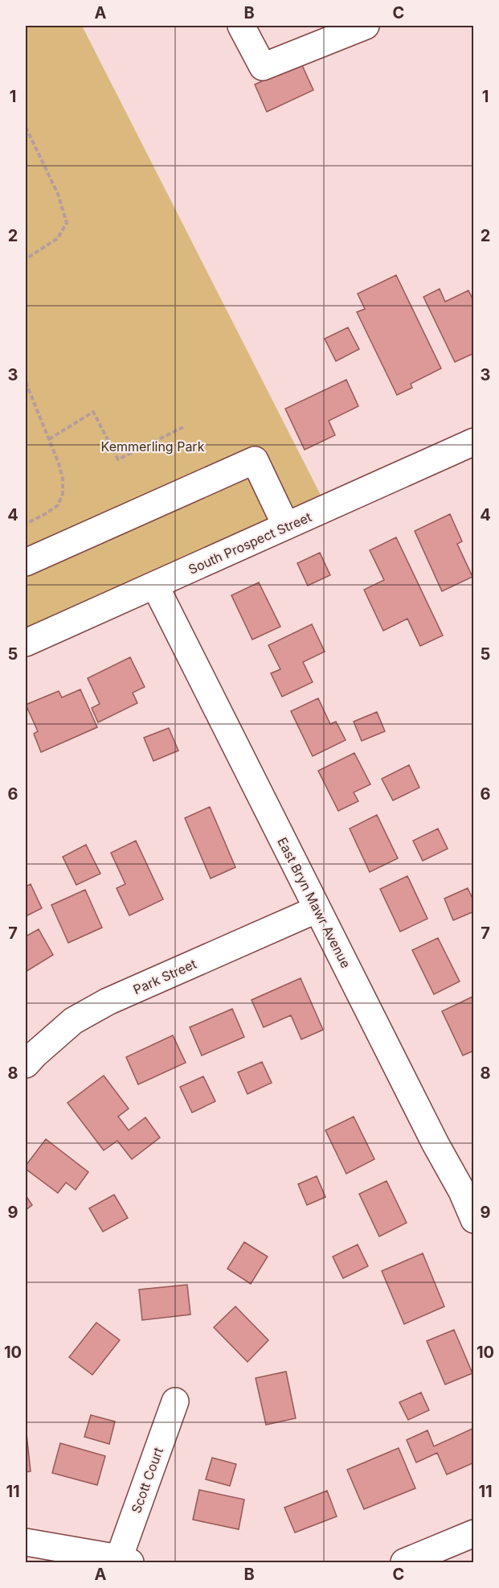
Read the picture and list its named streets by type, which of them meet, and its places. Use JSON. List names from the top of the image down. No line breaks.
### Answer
{"streets":{"street":["South Prospect Street","East Bryn Mawr Avenue","Park Street","Scott Court"]},"crossings":[["South Prospect Street","East Bryn Mawr Avenue"],["East Bryn Mawr Avenue","Park Street"]],"parks":["Kemmerling Park"],"grid":{"columns":["A","B","C"],"rows":["1","2","3","4","5","6","7","8","9","10","11"]}}
